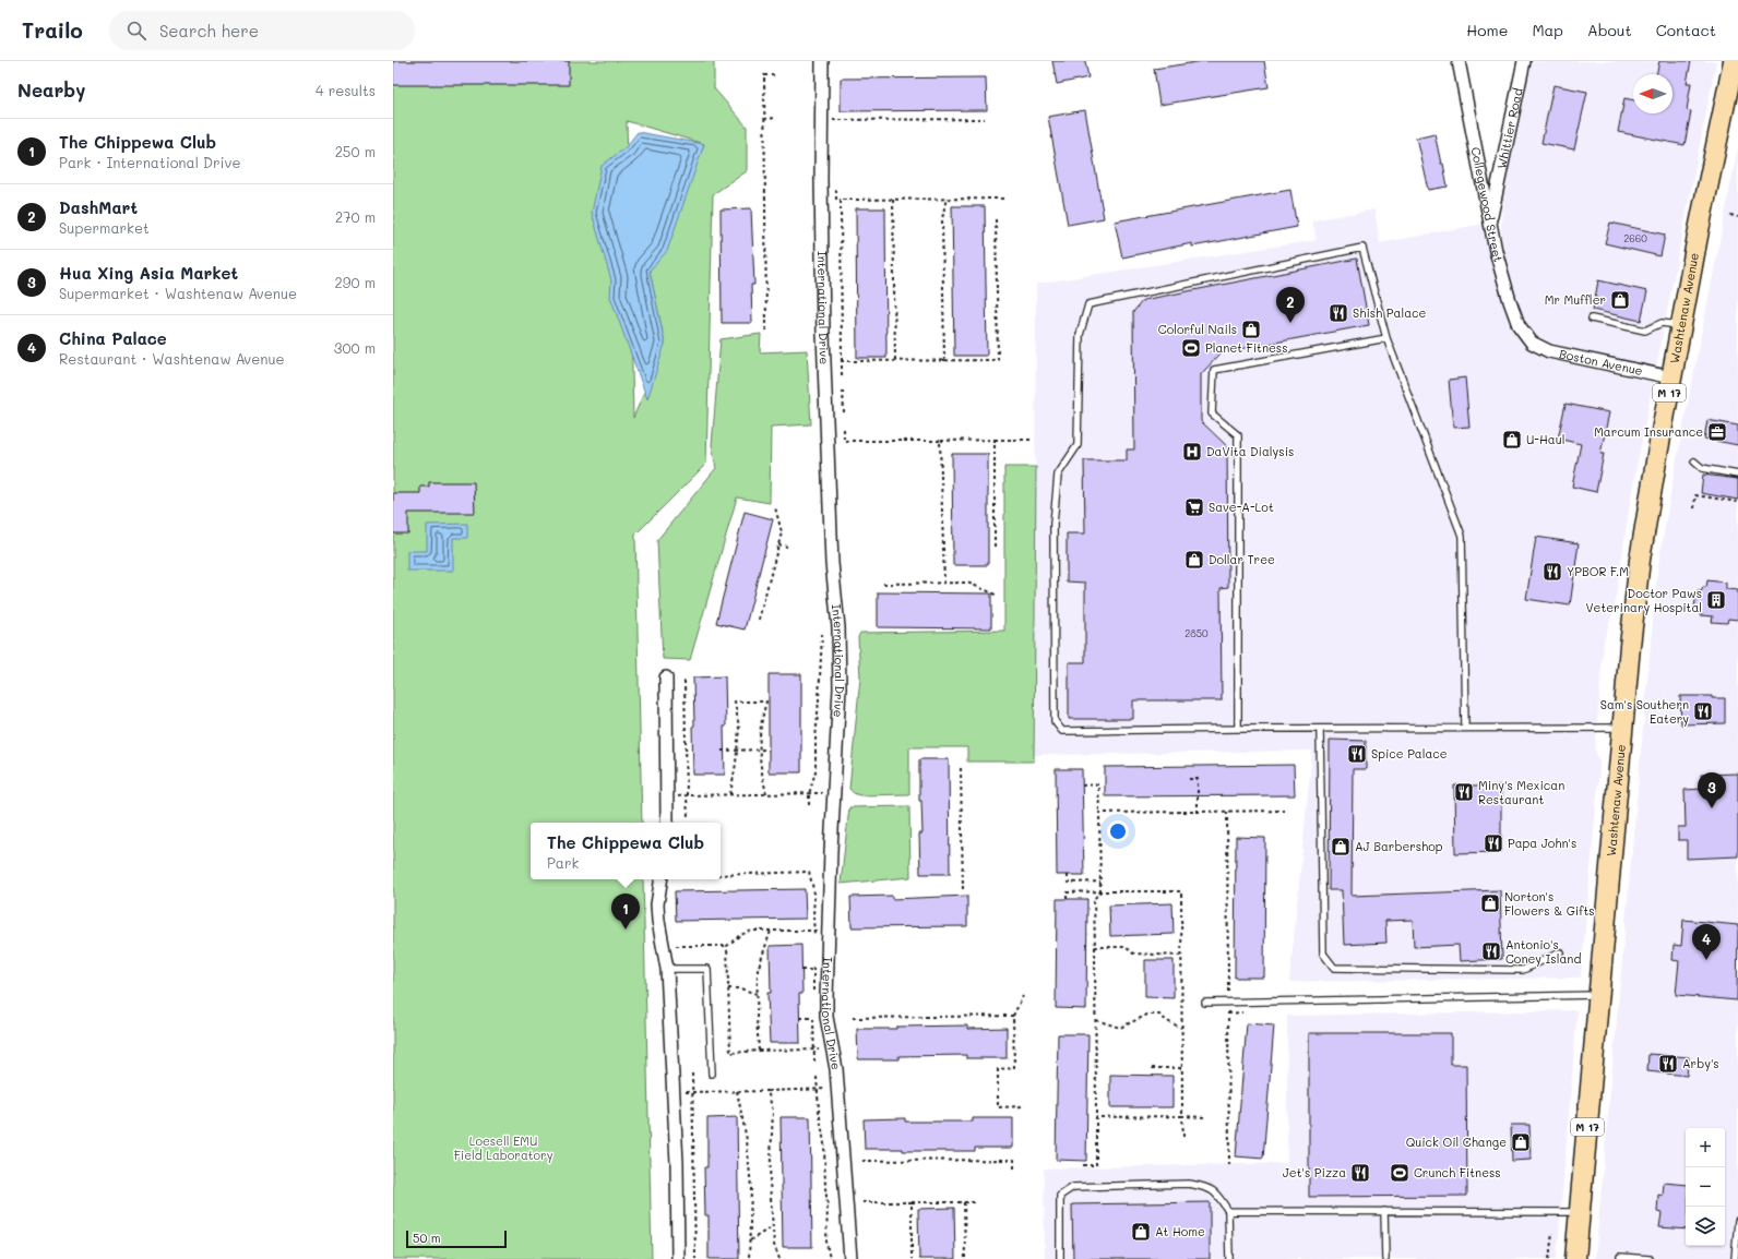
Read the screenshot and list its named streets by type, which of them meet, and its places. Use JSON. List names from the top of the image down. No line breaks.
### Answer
{"streets":{"main road":["Washtenaw Avenue","M 17"],"street":["Whittier Road","Collegewood Street","International Drive","Boston Avenue"]},"crossings":[["Whittier Road","Collegewood Street"],["Collegewood Street","Boston Avenue"],["Washtenaw Avenue","Boston Avenue"]],"parks":["Loesell EMU Field Laboratory"],"places":{"shop":["Mr Muffler","Colorful Nails","U-Haul","Dollar Tree","AJ Barbershop","Norton's Flowers & Gifts","Quick Oil Change","At Home"],"restaurant":["Shish Palace","YPBOR F.M","Sam's Southern Eatery","Spice Palace","Miny's Mexican Restaurant","Papa John's","Antonio's Coney Island","Arby's","Jet's Pizza"],"sports":["Planet Fitness","Crunch Fitness"],"office":["Marcum Insurance"],"hospital":["DaVita Dialysis"],"supermarket":["Save-A-Lot"],"building":["Doctor Paws Veterinary Hospital"]},"house_numbers":["2660","2850"],"scale_bar":"50 m","north":"left","page":{"header":"Trailo","search":"Search here","nav":["Home","Map","About","Contact"],"heading":["Nearby","4 results"],"list":[{"mark":"1","name":"The Chippewa Club","note":"Park · International Drive","value":"250 m"},{"mark":"2","name":"DashMart","note":"Supermarket","value":"270 m"},{"mark":"3","name":"Hua Xing Asia Market","note":"Supermarket · Washtenaw Avenue","value":"290 m"},{"mark":"4","name":"China Palace","note":"Restaurant · Washtenaw Avenue","value":"300 m"}],"pins":["2","3","1","4"],"popup":["The Chippewa Club","Park"],"map_buttons":["+","−"],"scale":"50 m"}}
